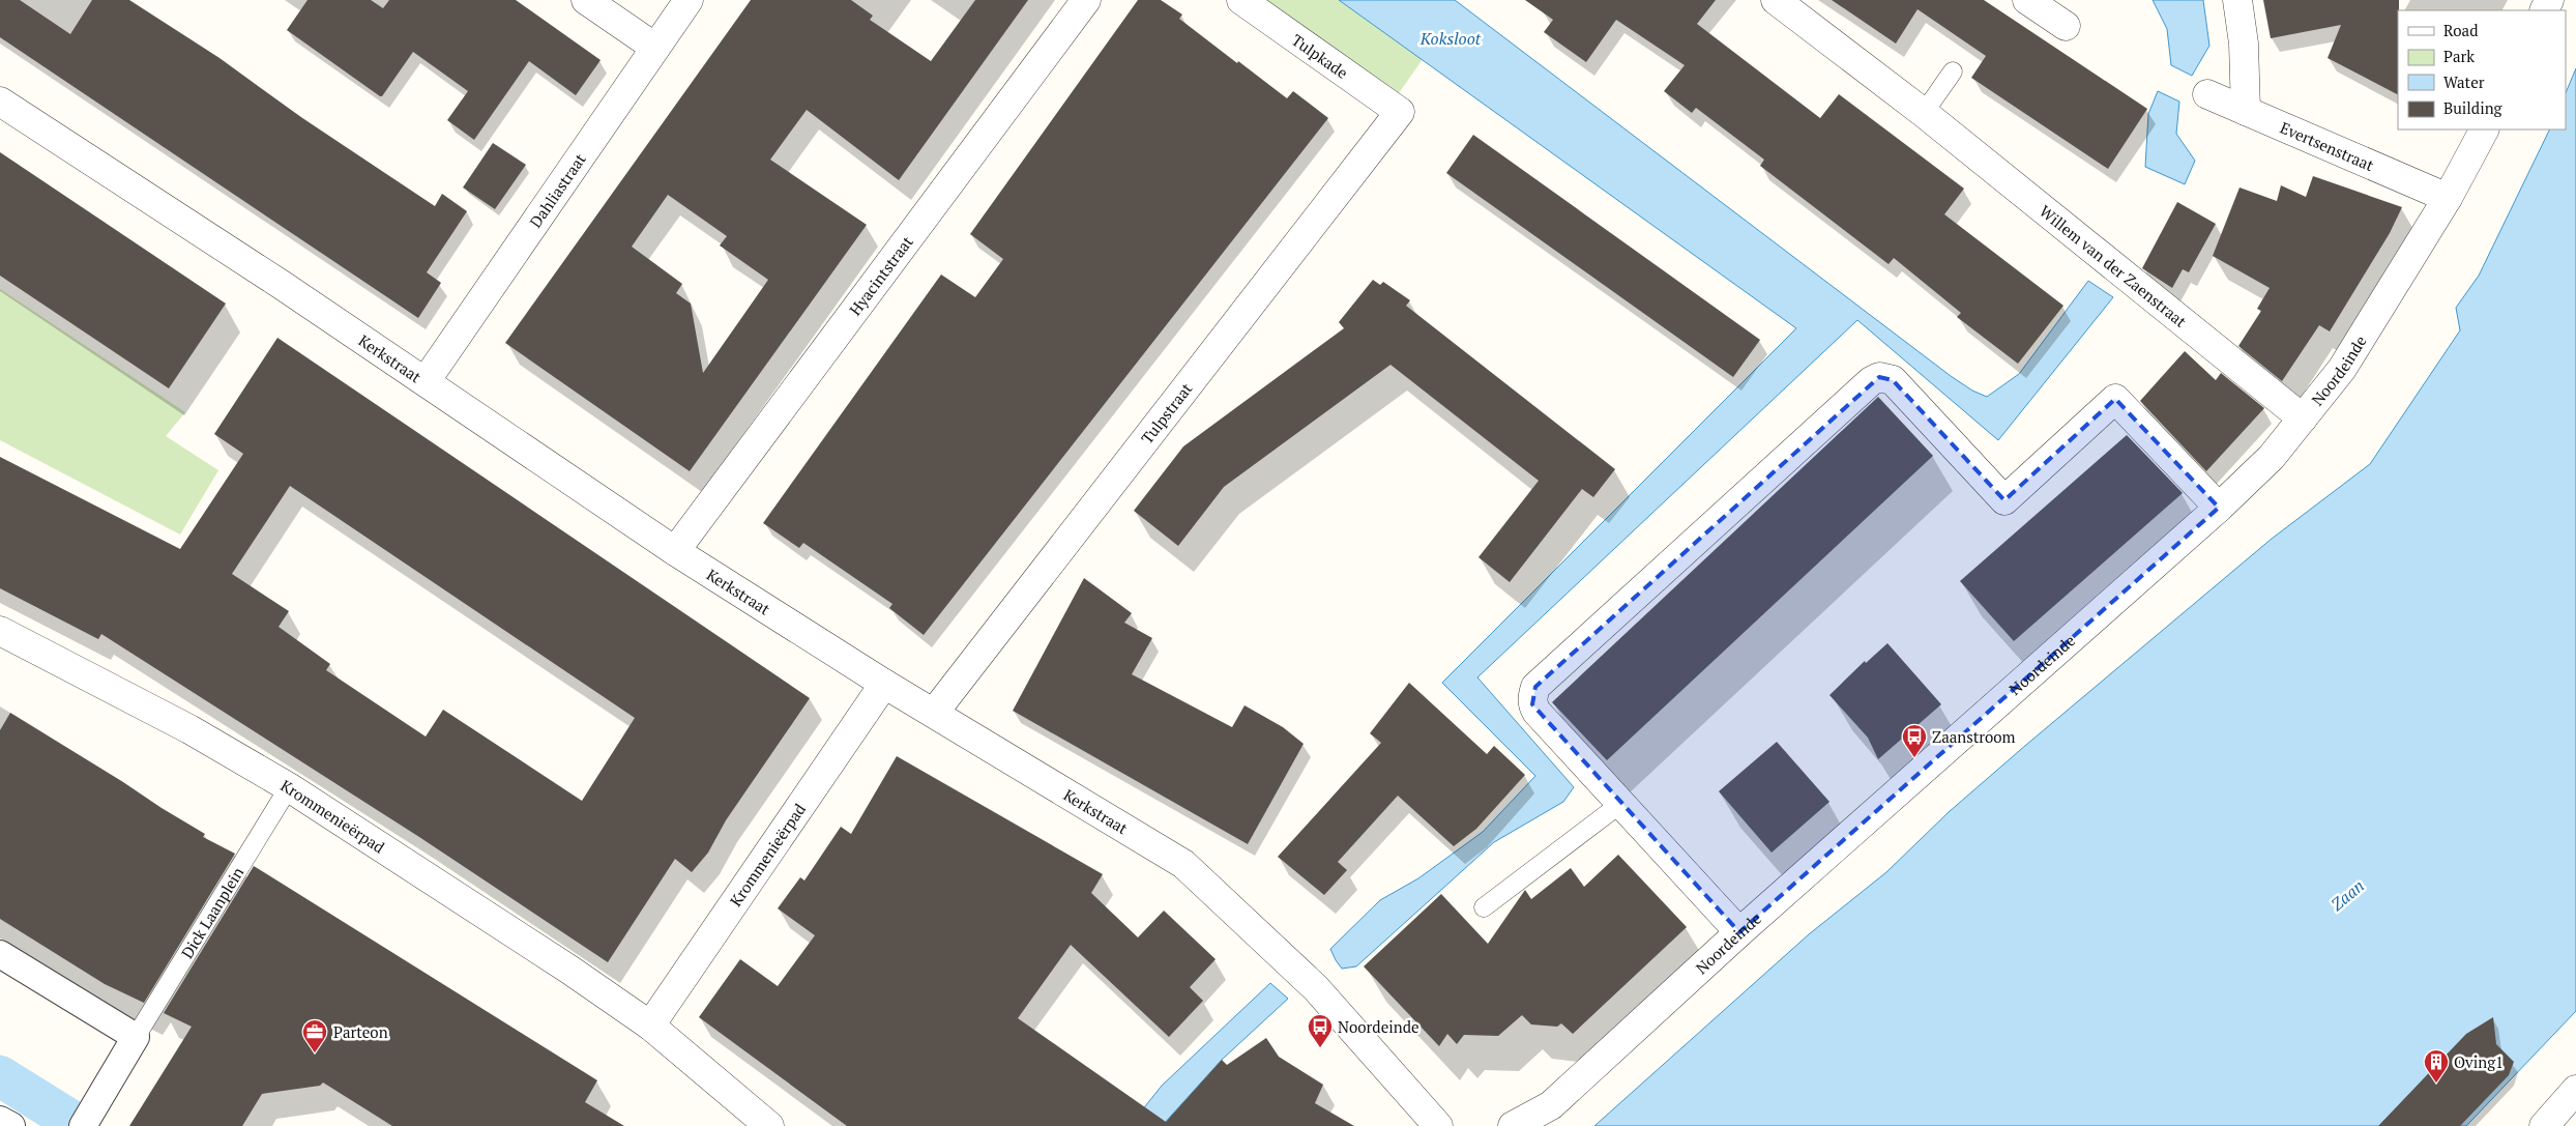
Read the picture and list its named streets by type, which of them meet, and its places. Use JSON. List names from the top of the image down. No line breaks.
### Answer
{"streets":{"street":["Tulpkade","Evertsenstraat","Dahliastraat","Willem van der Zaenstraat","Hyacintstraat","Kerkstraat","Noordeinde","Tulpstraat","Krommenieërpad","Dick Laanplein"]},"crossings":[["Tulpkade","Tulpstraat"],["Evertsenstraat","Noordeinde"],["Dahliastraat","Kerkstraat"],["Willem van der Zaenstraat","Noordeinde"],["Hyacintstraat","Kerkstraat"],["Kerkstraat","Tulpstraat"],["Kerkstraat","Krommenieërpad"],["Krommenieërpad","Dick Laanplein"]],"water":["Koksloot","Zaan"],"places":{"bus stop":["Zaanstroom","Noordeinde"],"office":["Parteon"],"building":["Oving1"]},"legend":["Road","Park","Water","Building"]}
